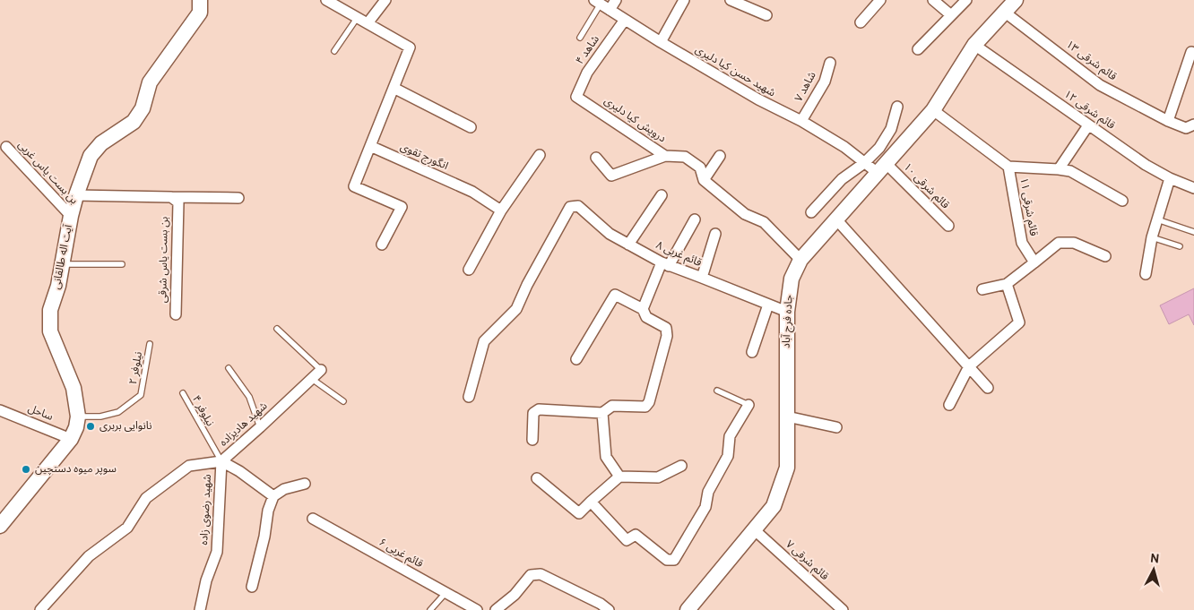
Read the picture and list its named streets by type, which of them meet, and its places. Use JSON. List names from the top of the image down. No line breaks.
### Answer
{"streets":{"street":["شاهد ۴","قائم شرقی ۱۳","شهید حسن کیا دلیری","شاهد ۷","قائم شرقی ۱۲","درویش کیا دلیری","انگورج تقوی","بن بست یاس غربی","قائم شرقی ۱۰","قائم شرقی ۱۱","قائم غربی ۸","آیت اله طالقانی","بن بست یاس شرقی","جاده فرج آباد","ساحل","شهید هادیزاده","شهید رضوی زاده","قائم غربی ۶","قائم شرقی ۷"],"lane":["نیلوفر ۲","نیلوفر ۴"]},"crossings":[["شاهد ۴","شهید حسن کیا دلیری"],["شاهد ۴","درویش کیا دلیری"],["قائم شرقی ۱۳","جاده فرج آباد"],["شهید حسن کیا دلیری","شاهد ۷"],["شهید حسن کیا دلیری","قائم شرقی ۱۰"],["قائم شرقی ۱۲","جاده فرج آباد"],["درویش کیا دلیری","جاده فرج آباد"],["بن بست یاس غربی","آیت اله طالقانی"],["قائم شرقی ۱۰","جاده فرج آباد"],["قائم شرقی ۱۱","جاده فرج آباد"],["قائم غربی ۸","جاده فرج آباد"],["آیت اله طالقانی","نیلوفر ۲"],["آیت اله طالقانی","ساحل"],["جاده فرج آباد","قائم شرقی ۷"],["نیلوفر ۴","شهید هادیزاده"],["نیلوفر ۴","شهید رضوی زاده"],["شهید هادیزاده","شهید رضوی زاده"]],"places":["نانوایی بربری","سوپر میوه دستچین"],"north":"top"}
